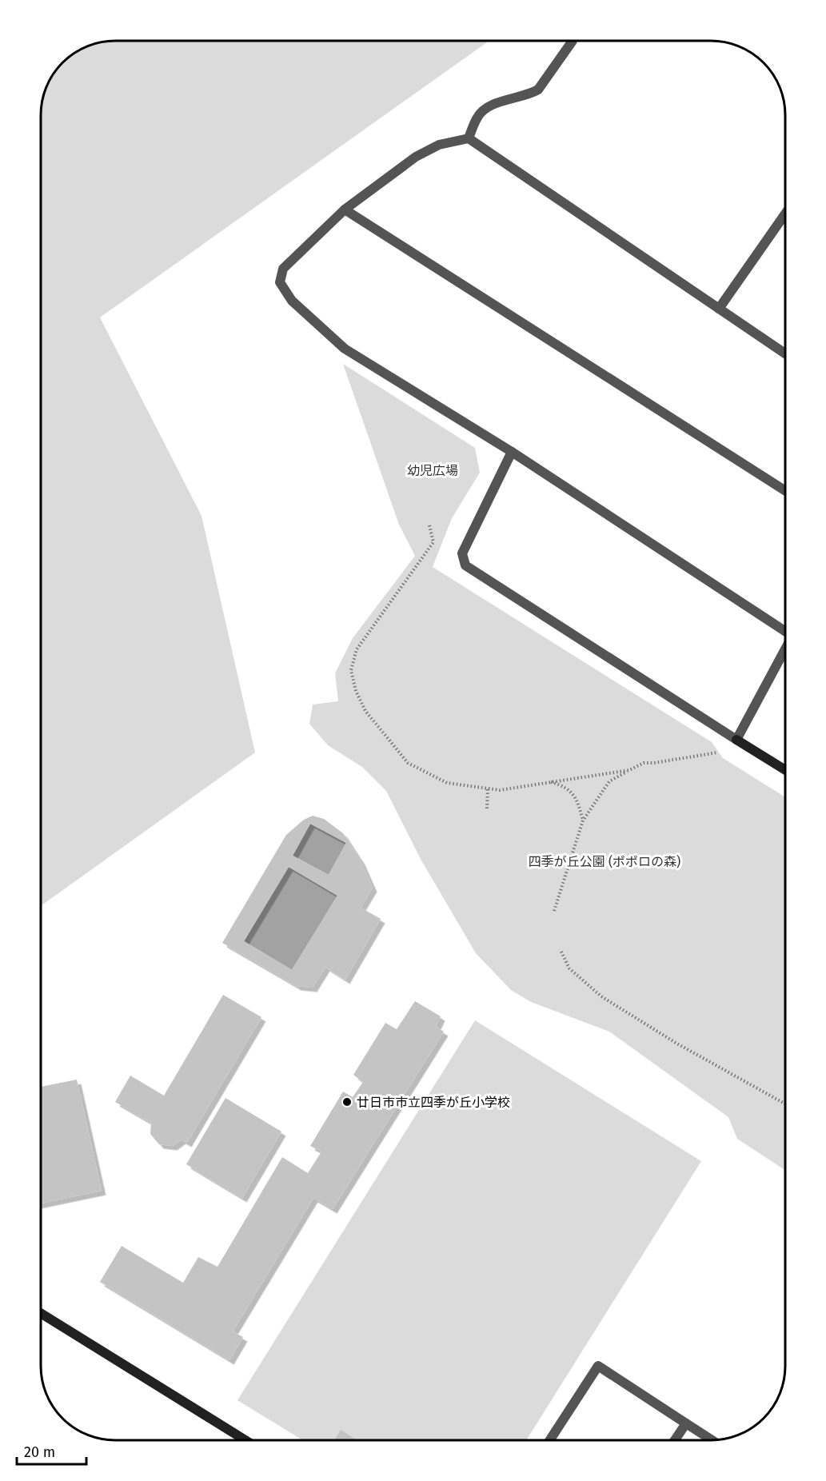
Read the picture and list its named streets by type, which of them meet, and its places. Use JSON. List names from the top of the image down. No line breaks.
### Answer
{"parks":["幼児広場","四季が丘公園 (ポポロの森)"],"places":["廿日市市立四季が丘小学校"],"scale_bar":"20 m"}
